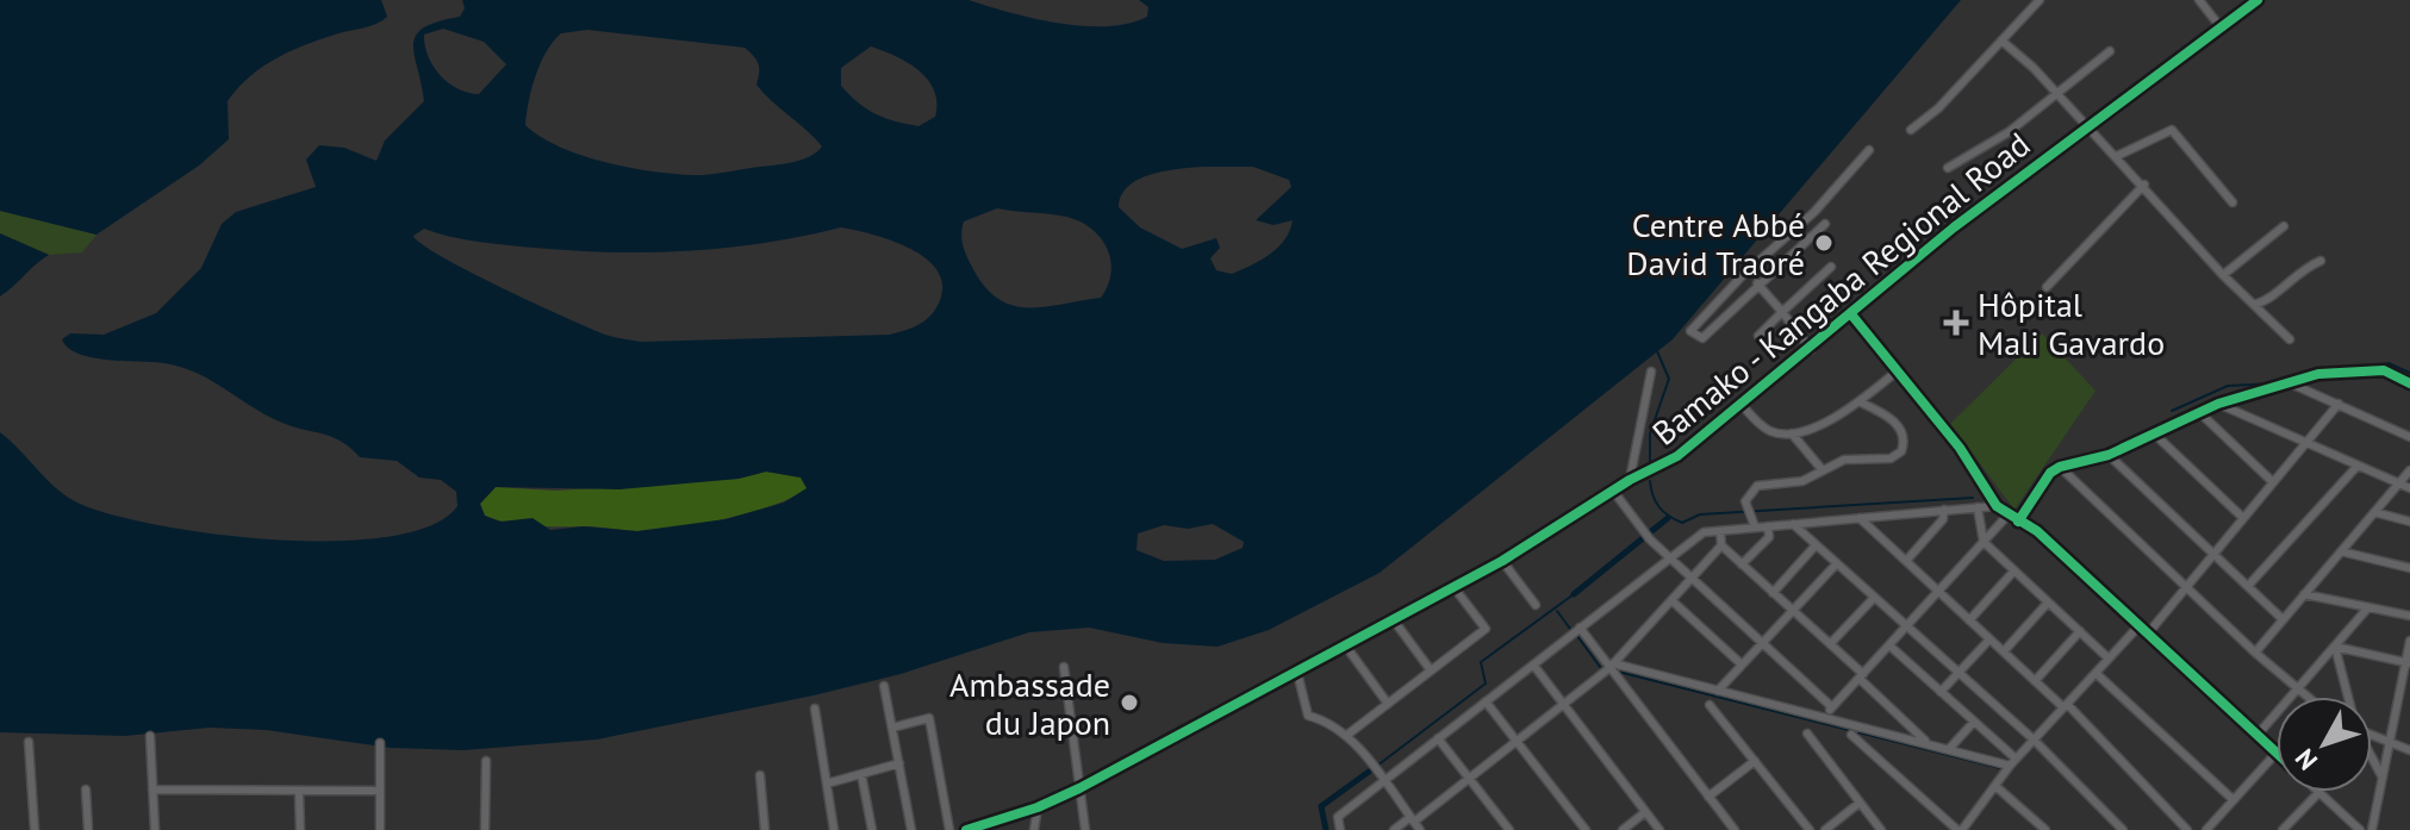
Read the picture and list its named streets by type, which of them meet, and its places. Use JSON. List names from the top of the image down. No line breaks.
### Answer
{"streets":{"street":["Bamako - Kangaba Regional Road"]},"places":{"other":["Centre Abbé David Traoré","Ambassade du Japon"],"health":["Hôpital Mali Gavardo"]},"north":"bottom left"}
